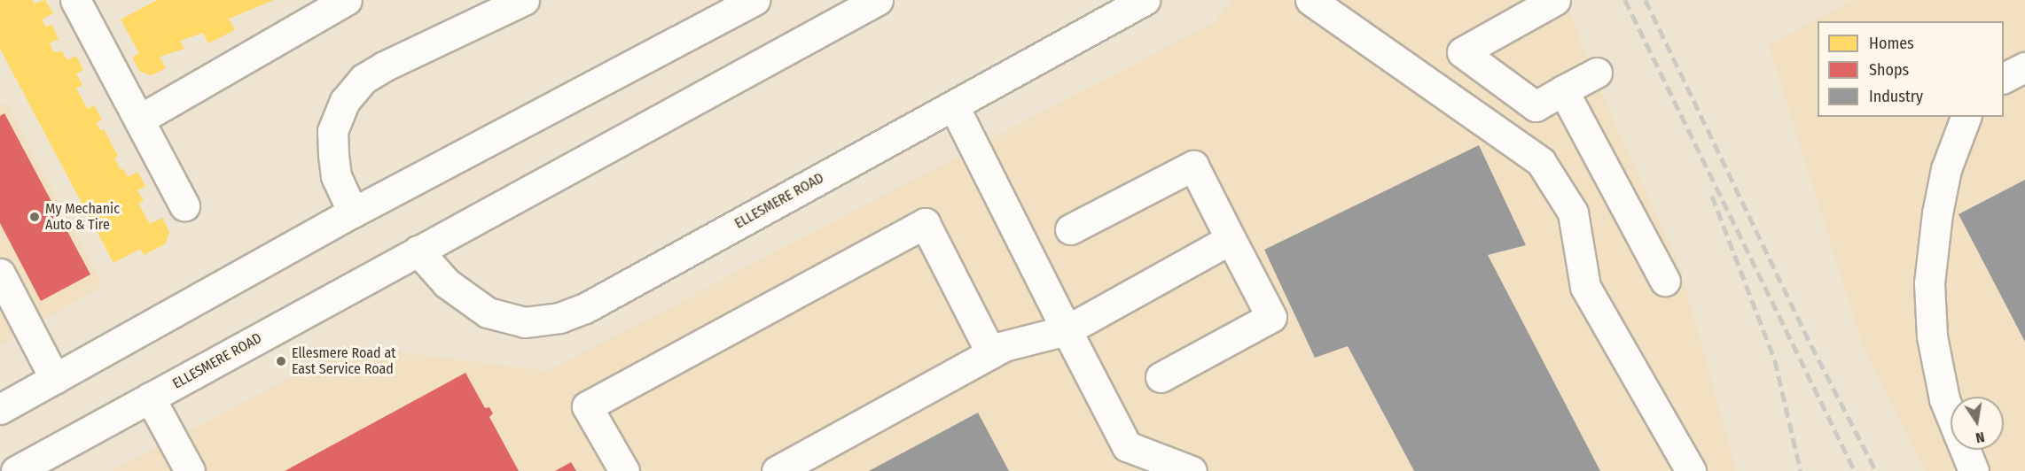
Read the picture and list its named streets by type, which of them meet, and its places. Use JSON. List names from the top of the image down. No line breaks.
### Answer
{"streets":{"main road":["ELLESMERE ROAD"]},"places":["My Mechanic Auto & Tire","Ellesmere Road at East Service Road"],"legend":["Homes","Shops","Industry"],"north":"bottom"}
